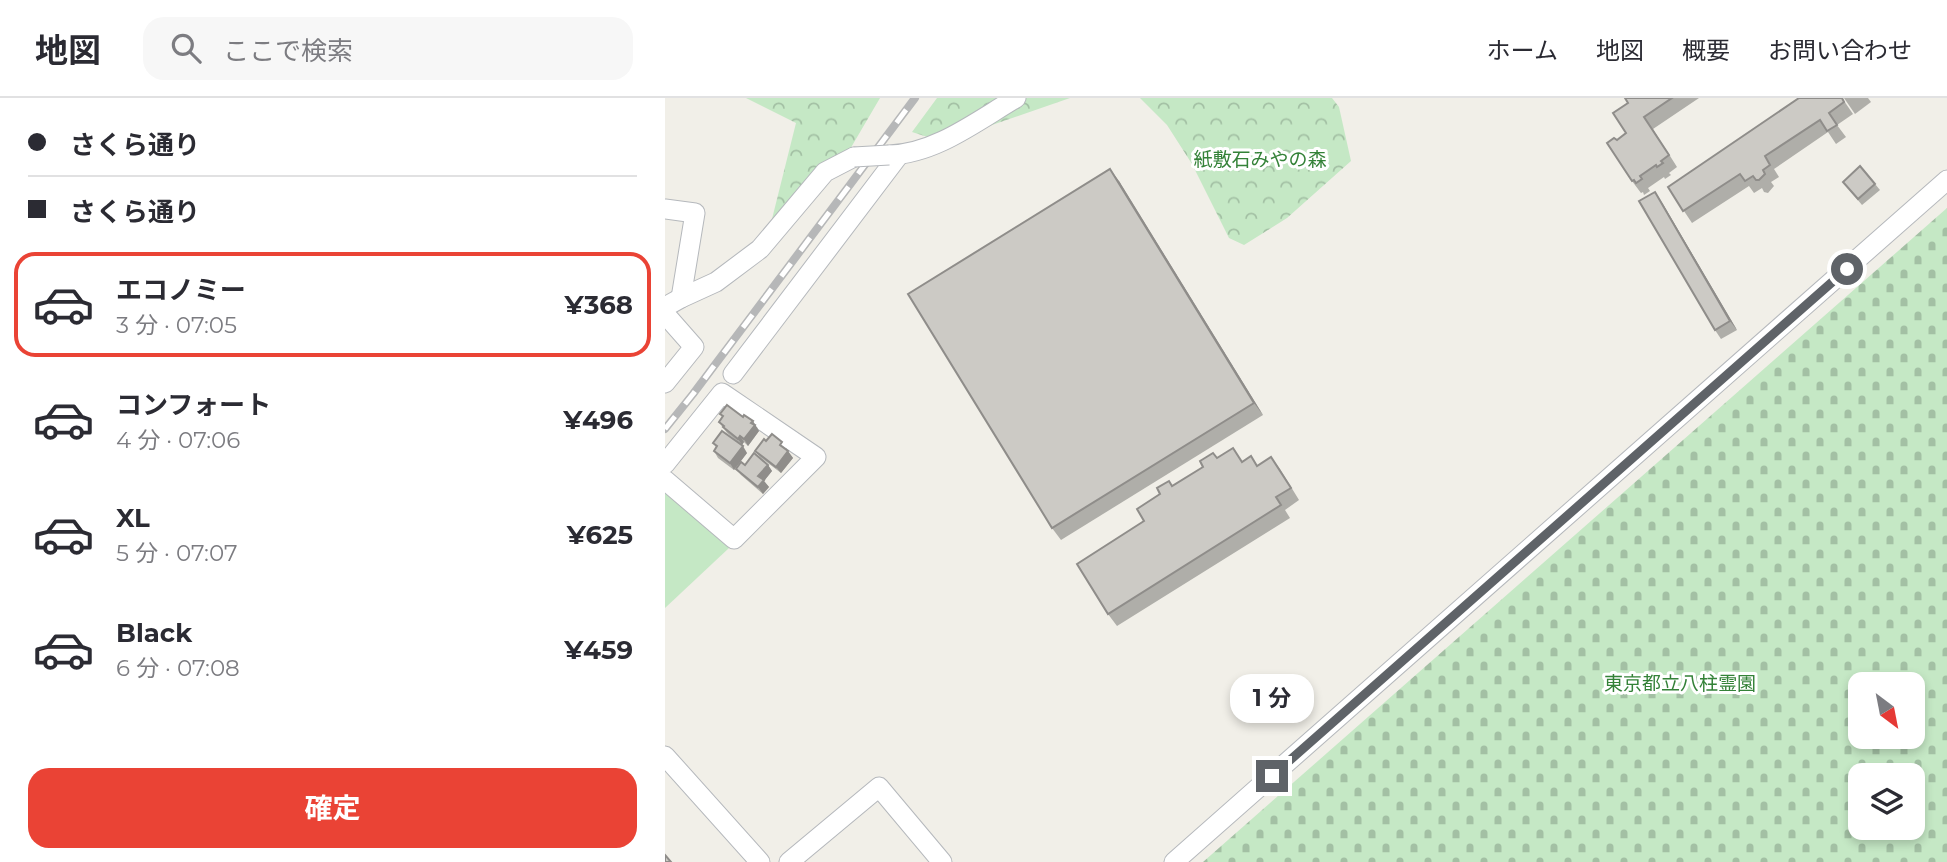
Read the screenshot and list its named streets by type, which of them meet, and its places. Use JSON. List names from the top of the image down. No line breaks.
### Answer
{"parks":["紙敷石みやの森","東京都立八柱霊園"],"north":"bottom right","page":{"header":"地図","search":"ここで検索","nav":["ホーム","地図","概要","お問い合わせ"],"banner":["さくら通り","さくら通り"],"list":[{"name":"エコノミー","note":"3 分 · 07:05","value":"¥368"},{"name":"コンフォート","note":"4 分 · 07:06","value":"¥496"},{"name":"XL","note":"5 分 · 07:07","value":"¥625"},{"name":"Black","note":"6 分 · 07:08","value":"¥459"}],"bubble":"1 分","buttons":"確定"}}
